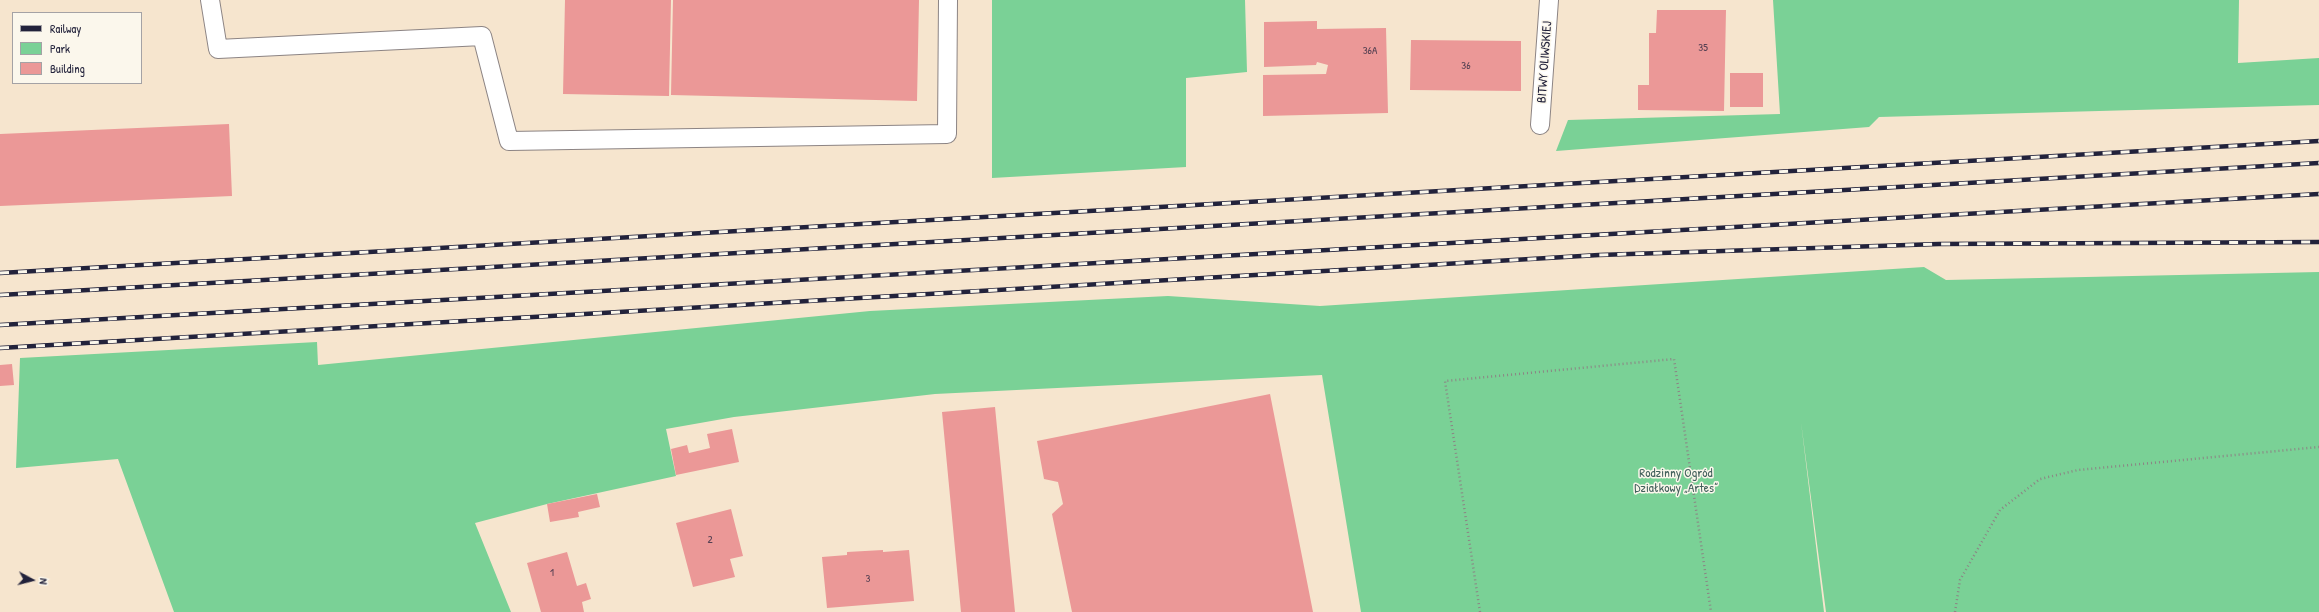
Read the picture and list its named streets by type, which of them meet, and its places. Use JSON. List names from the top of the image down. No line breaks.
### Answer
{"streets":{"lane":["BITWY OLIWSKIEJ"]},"parks":["Rodzinny Ogród Działkowy „Artes”"],"house_numbers":["35","36A","36","2","1","3"],"legend":["Railway","Park","Building"],"north":"right"}
